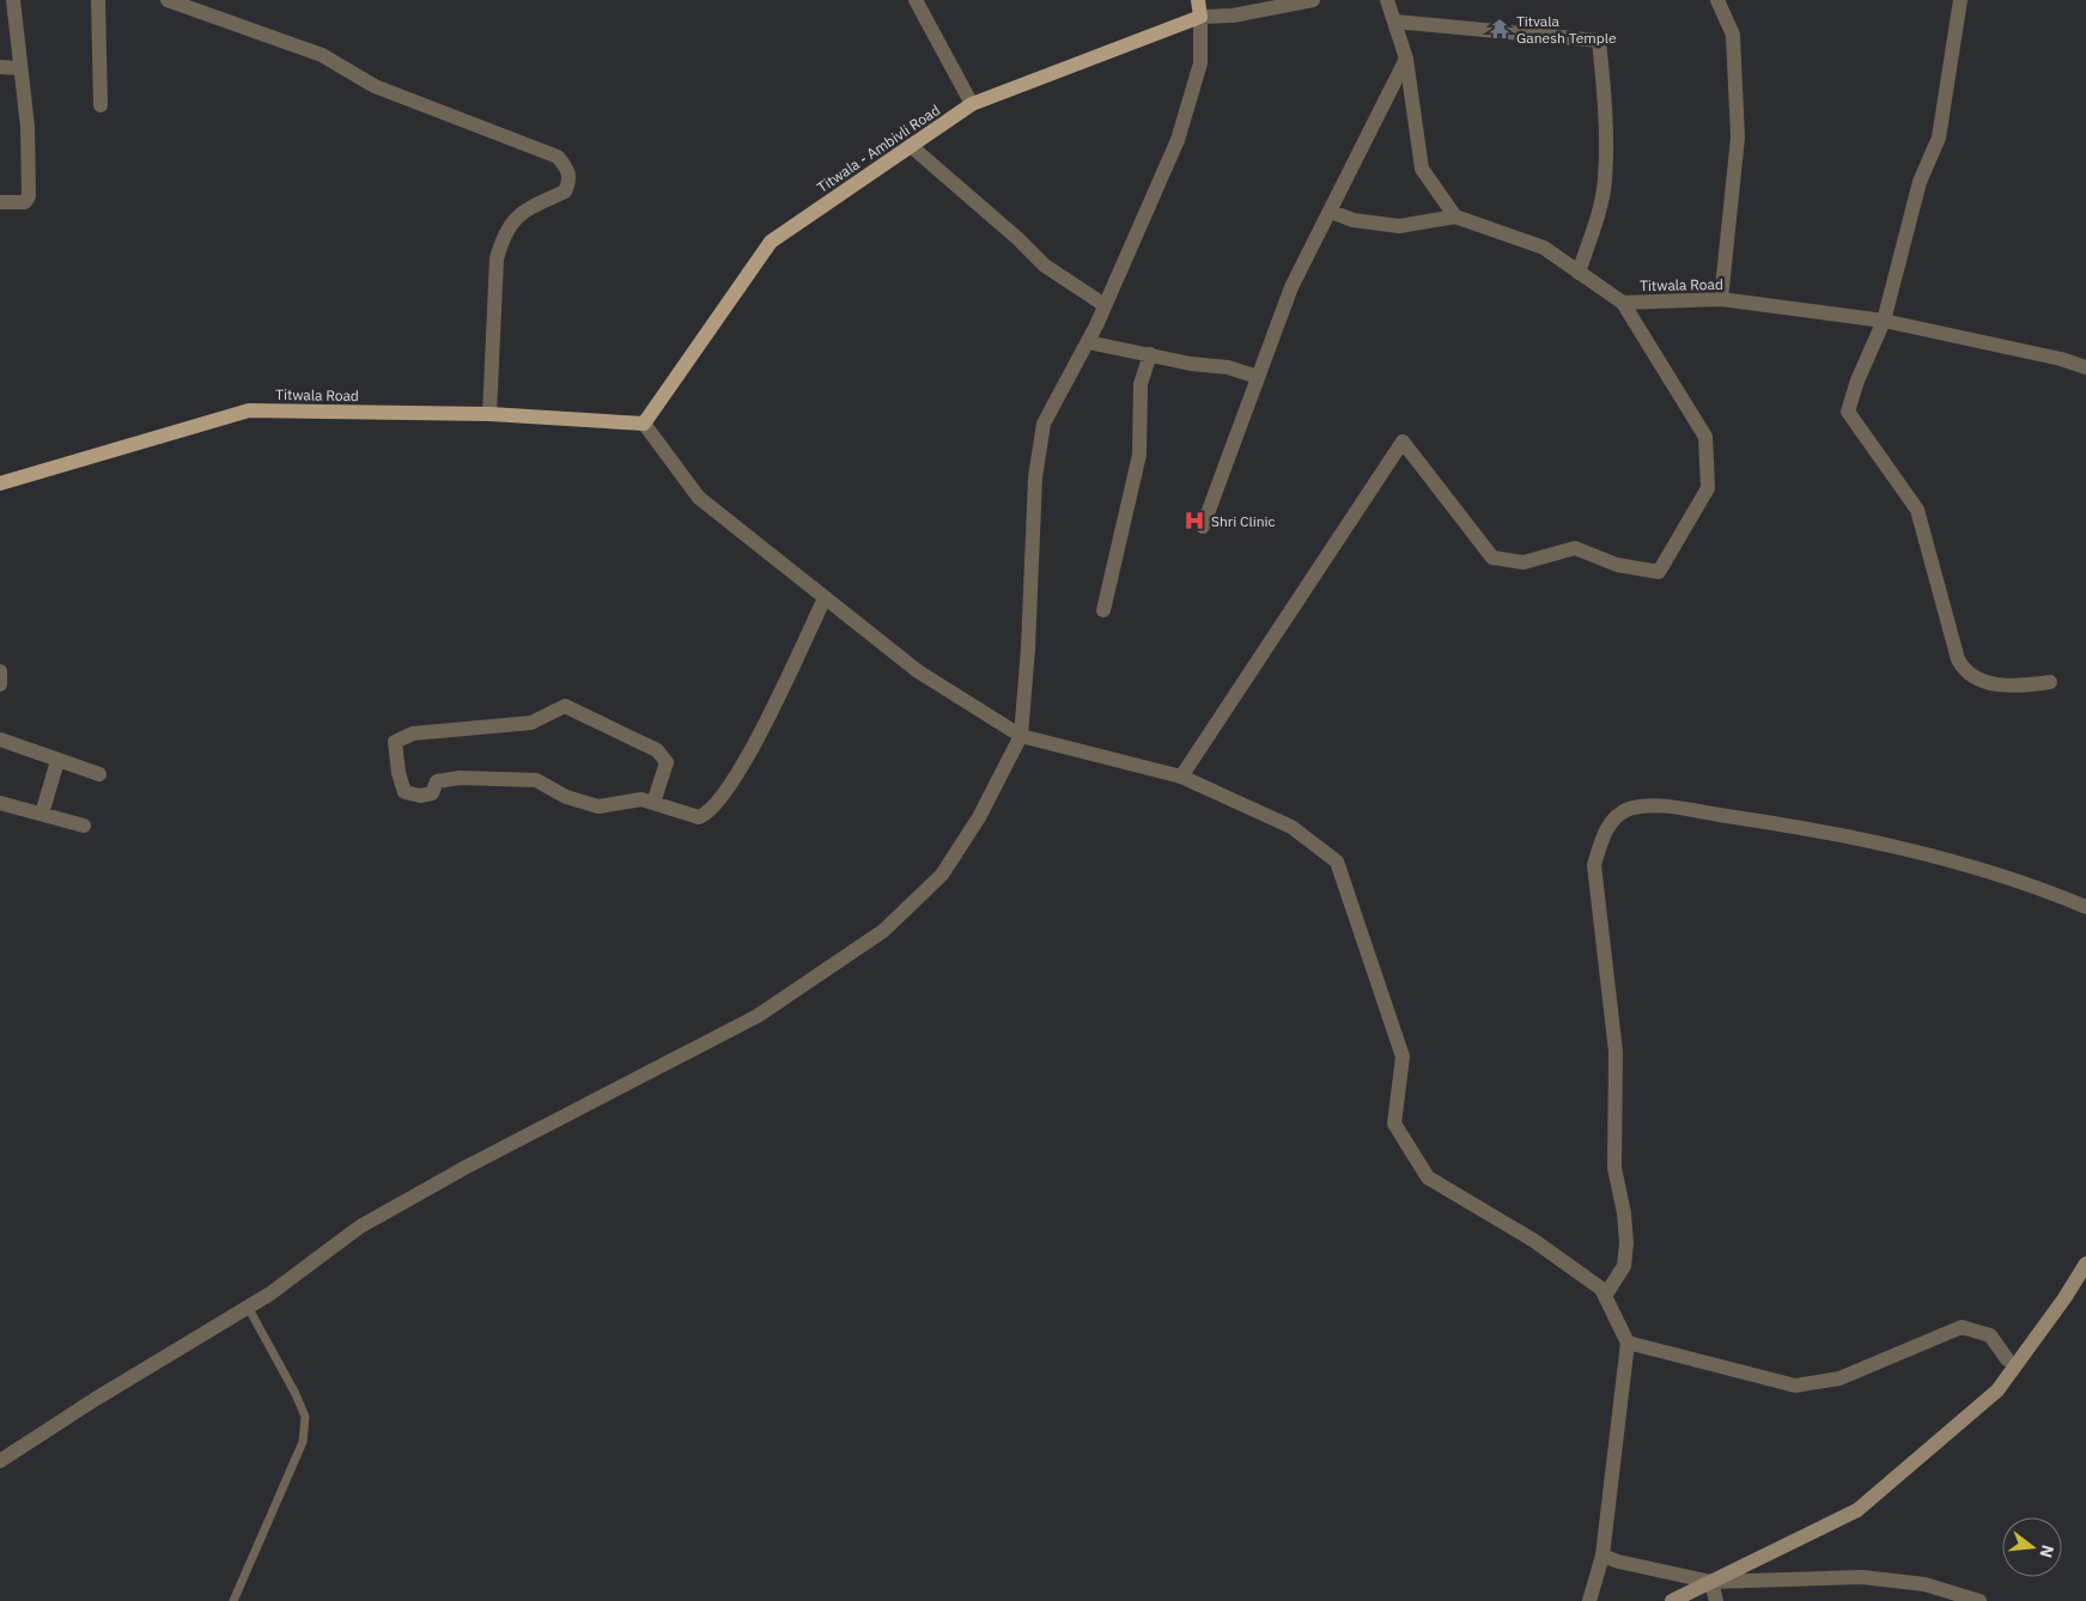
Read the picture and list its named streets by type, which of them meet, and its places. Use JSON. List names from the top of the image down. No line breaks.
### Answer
{"streets":{"main road":["Titwala - Ambivli Road","Titwala Road"]},"crossings":[["Titwala - Ambivli Road","Titwala Road"]],"places":{"temple":["Titvala Ganesh Temple"],"hospital":["Shri Clinic"]},"north":"right"}
